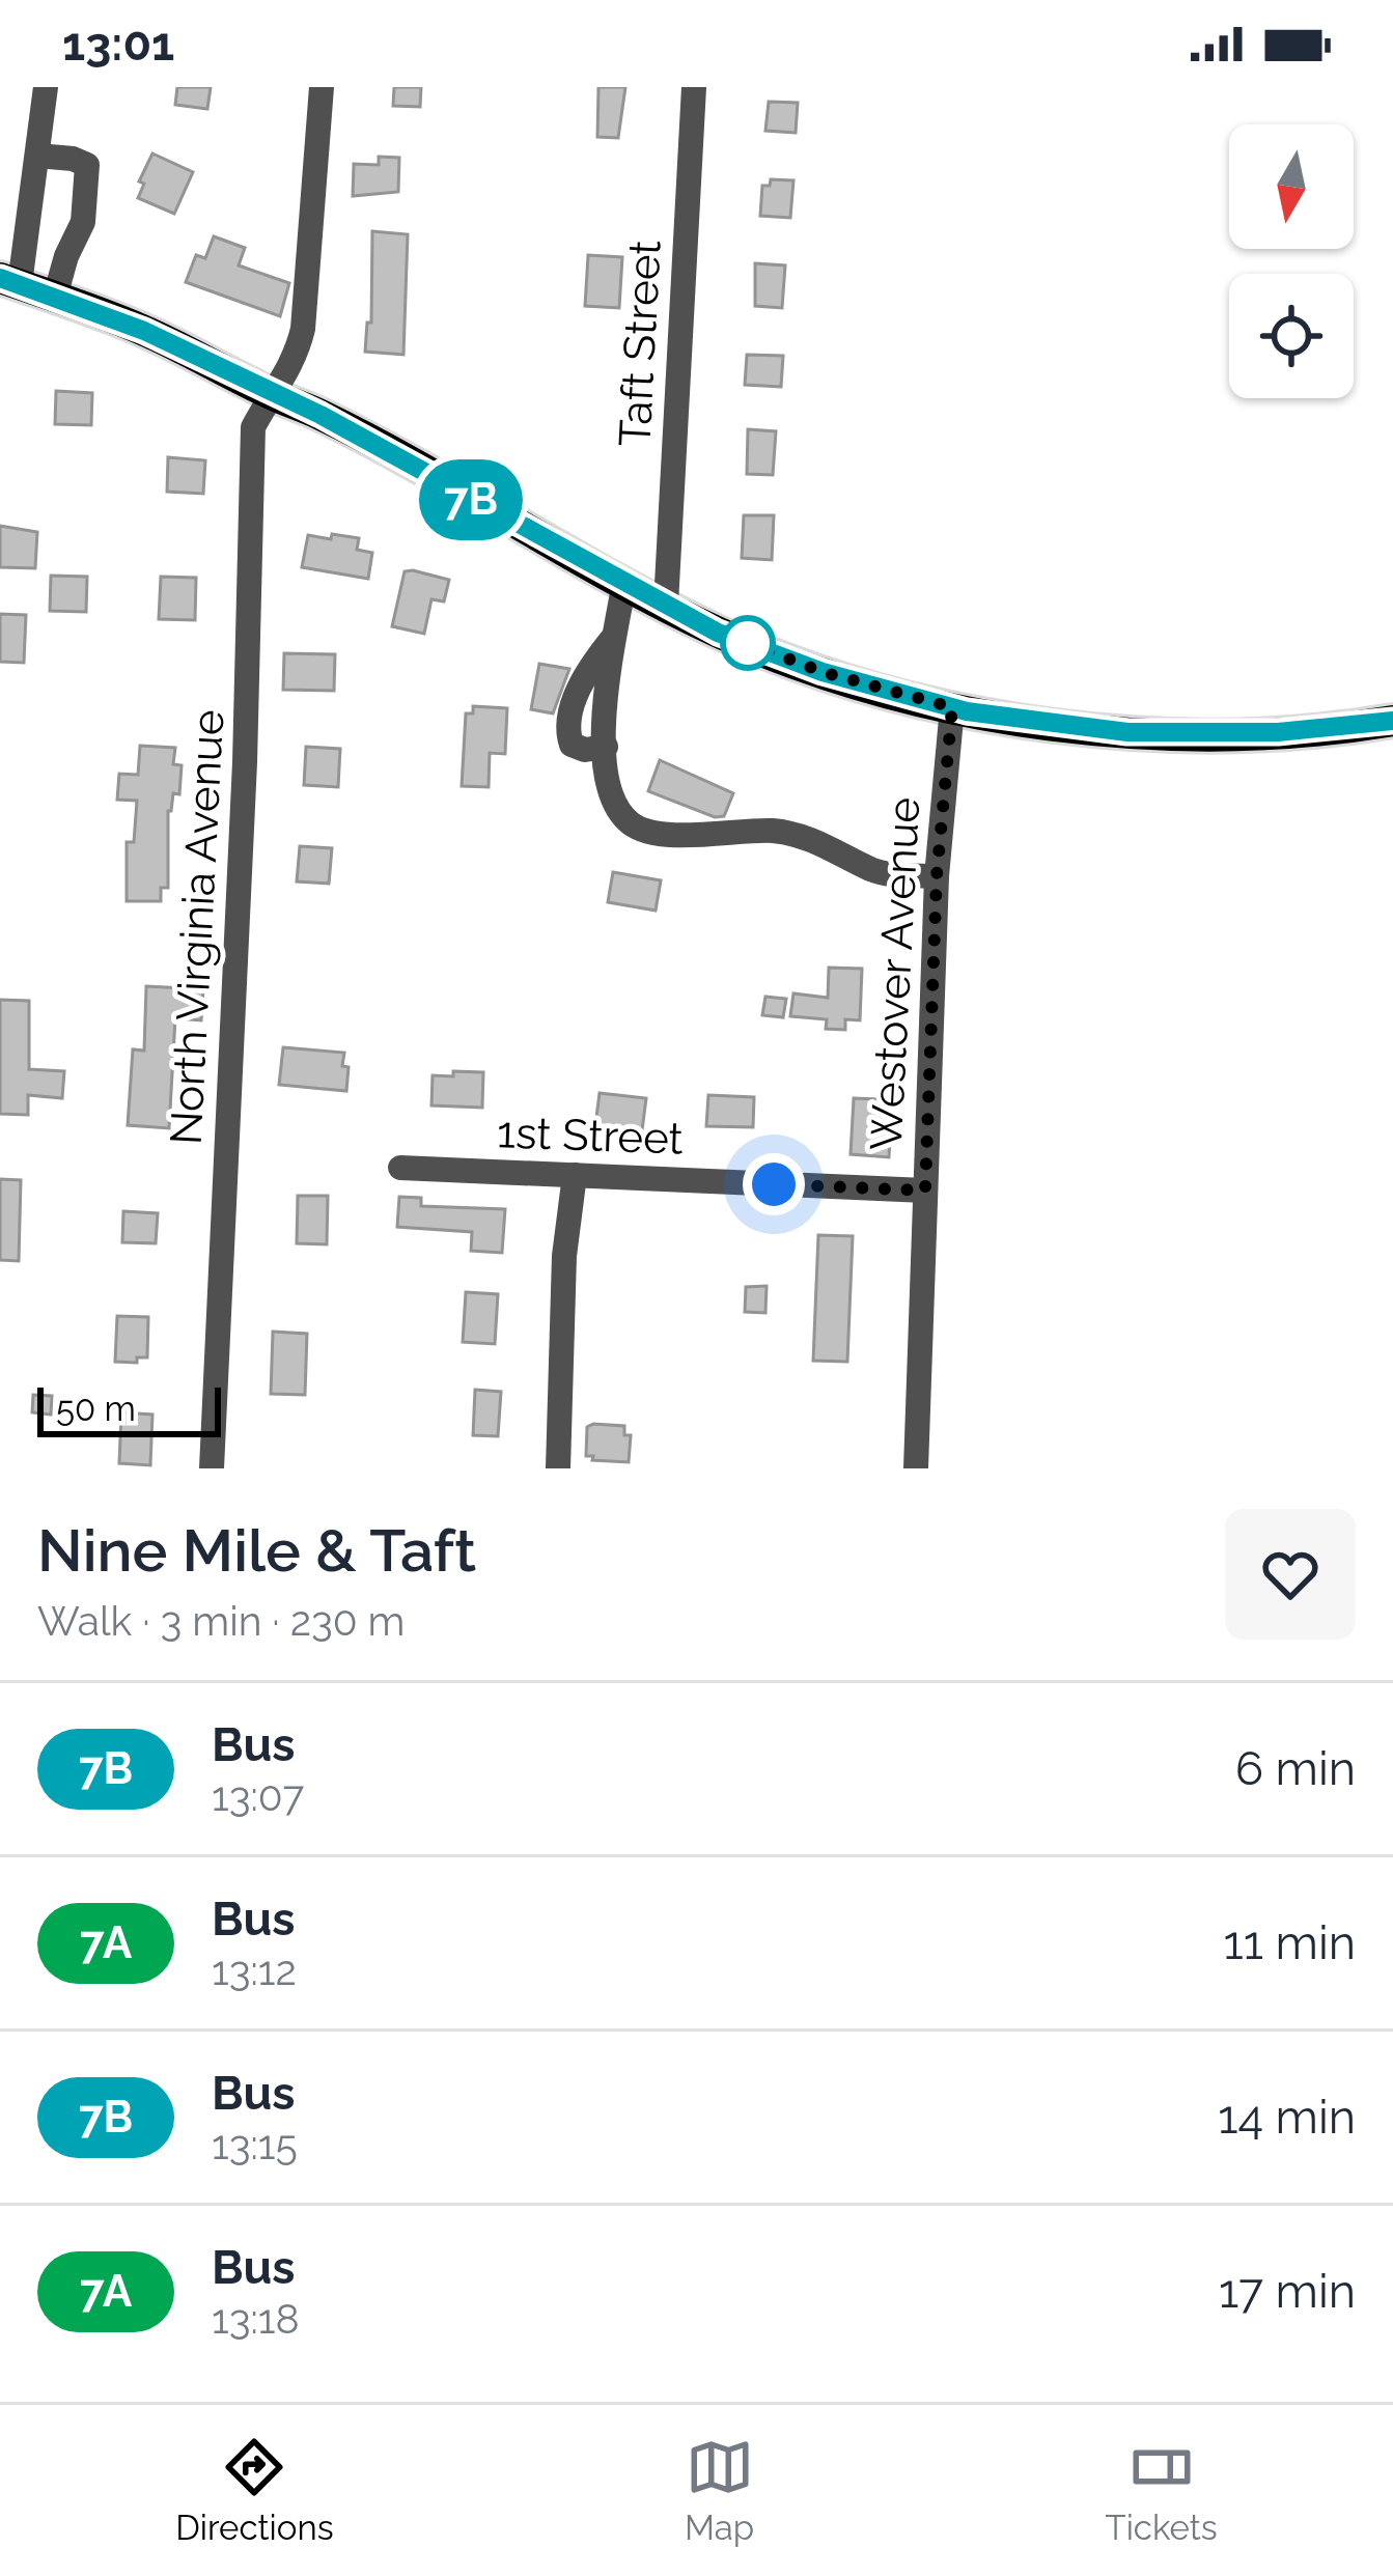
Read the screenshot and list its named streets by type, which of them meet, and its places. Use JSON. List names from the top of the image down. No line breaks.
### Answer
{"streets":{"street":["Taft Street","North Virginia Avenue","Westover Avenue","1st Street"]},"crossings":[["Westover Avenue","1st Street"]],"lines":["bus line 7B"],"scale_bar":"50 m","north":"bottom","page":{"status":"13:01","on_map":"7B","scale":"50 m","heading":["Nine Mile & Taft","Walk · 3 min · 230 m"],"list":[{"mark":"7B","name":"Bus","note":"13:07","value":"6 min"},{"mark":"7A","name":"Bus","note":"13:12","value":"11 min"},{"mark":"7B","name":"Bus","note":"13:15","value":"14 min"},{"mark":"7A","name":"Bus","note":"13:18","value":"17 min"}],"tabs":["Directions","Map","Tickets"]}}
